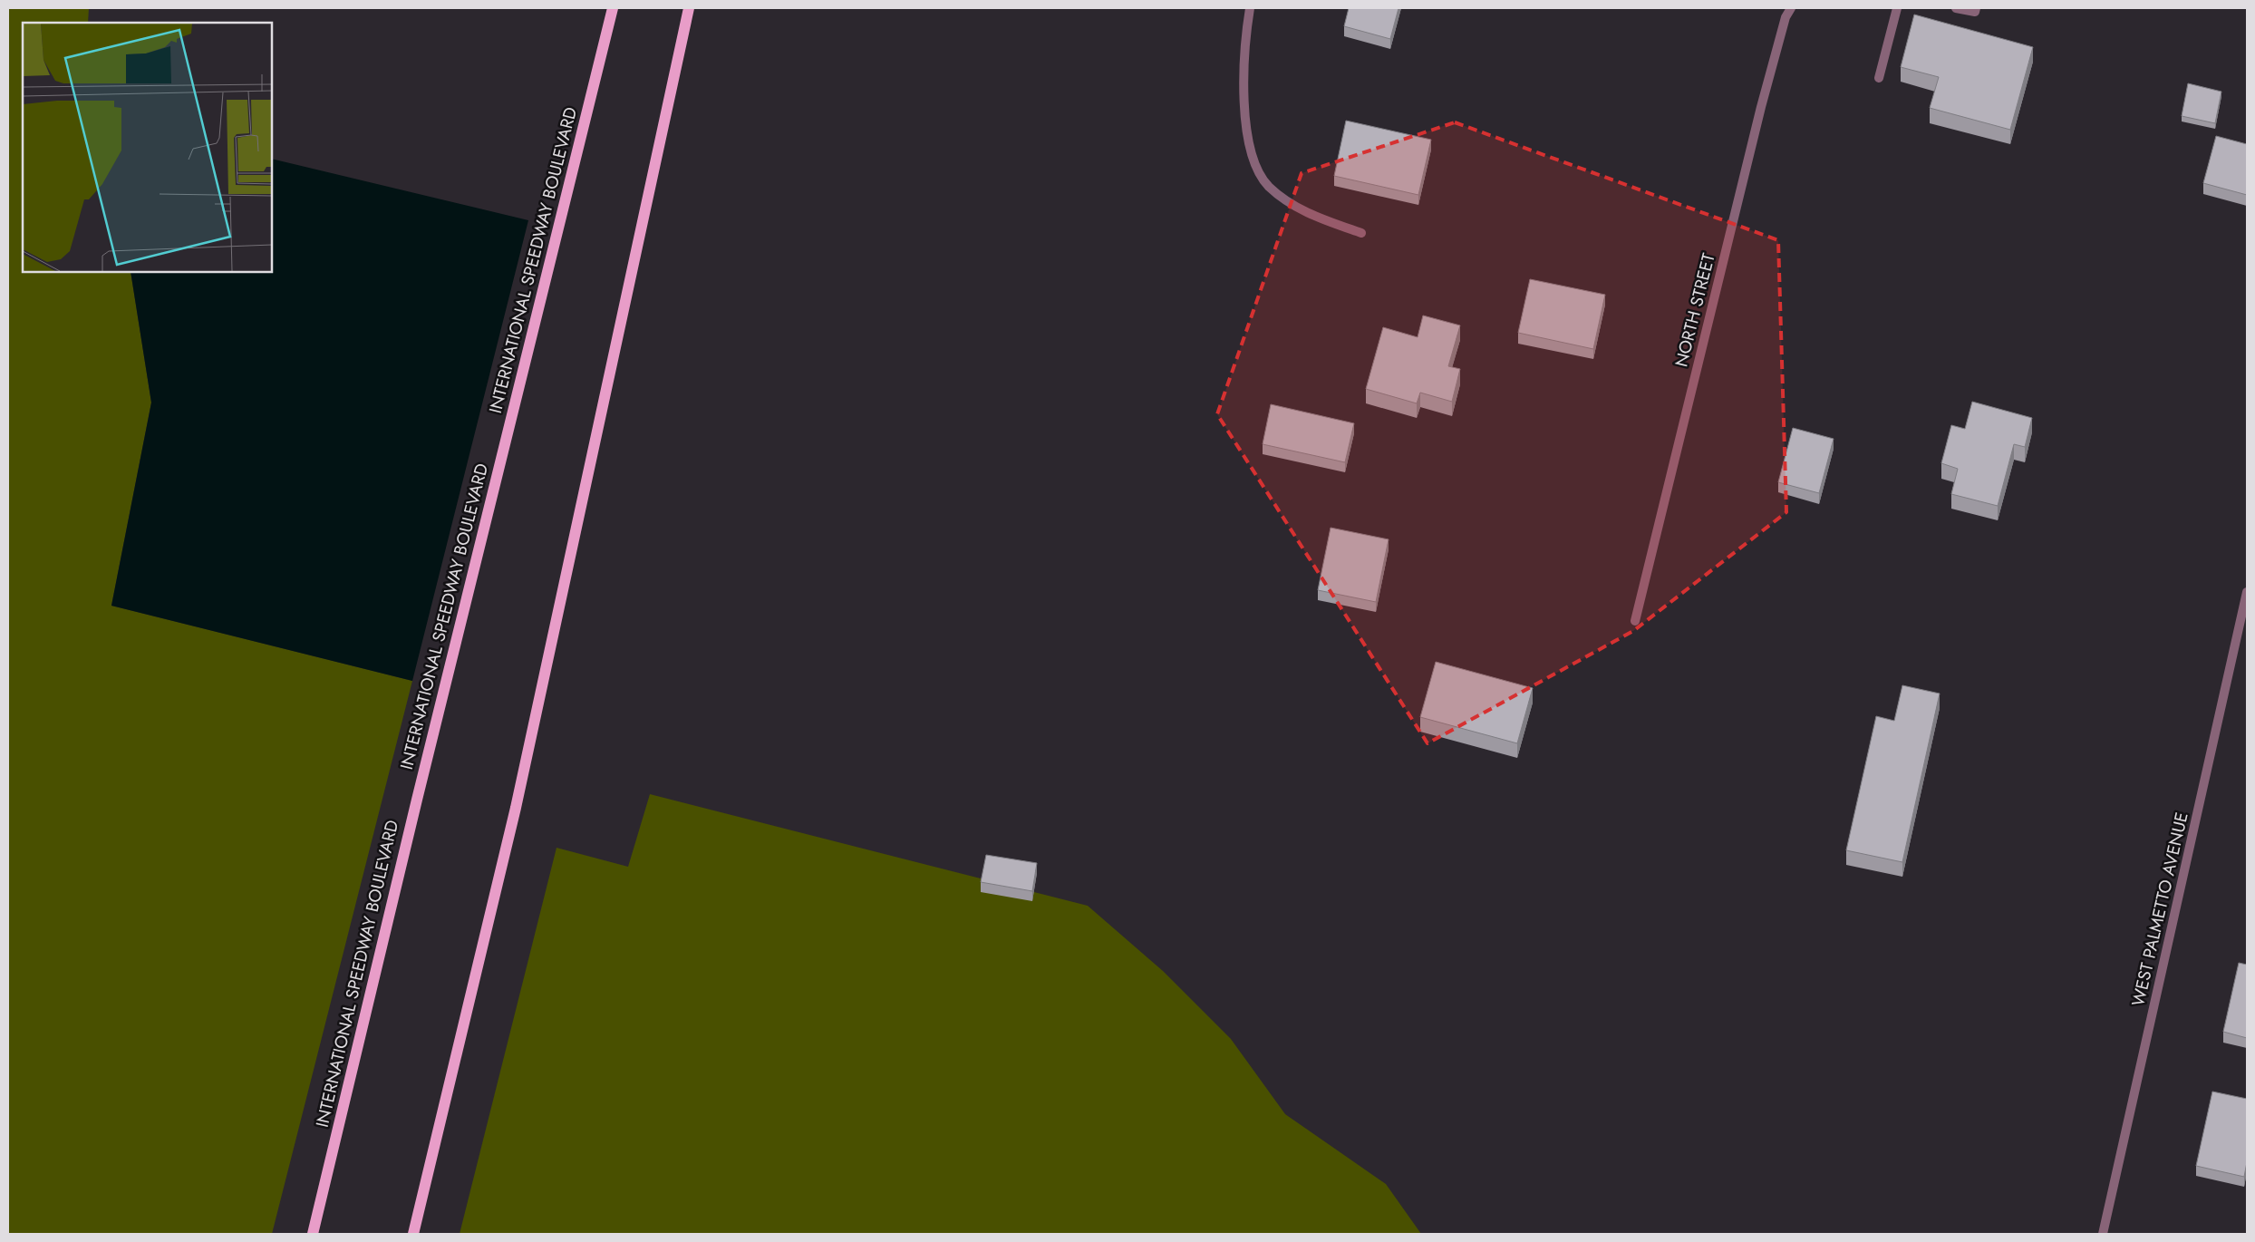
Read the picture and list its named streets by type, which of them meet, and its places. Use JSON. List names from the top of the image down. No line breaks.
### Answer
{"streets":{"main road":["INTERNATIONAL SPEEDWAY BOULEVARD"],"street":["NORTH STREET","WEST PALMETTO AVENUE"]}}
